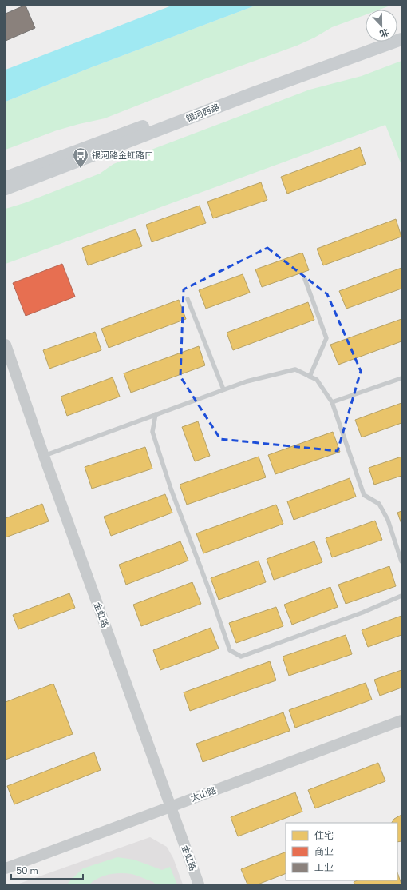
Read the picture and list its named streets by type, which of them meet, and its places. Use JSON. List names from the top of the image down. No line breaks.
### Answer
{"streets":{"main road":["银河西路"],"street":["金虹路","太山路"]},"crossings":[["金虹路","太山路"]],"places":{"bus stop":["银河路金虹路口"]},"legend":["住宅","商业","工业"],"scale_bar":"50 m","north":"bottom"}
